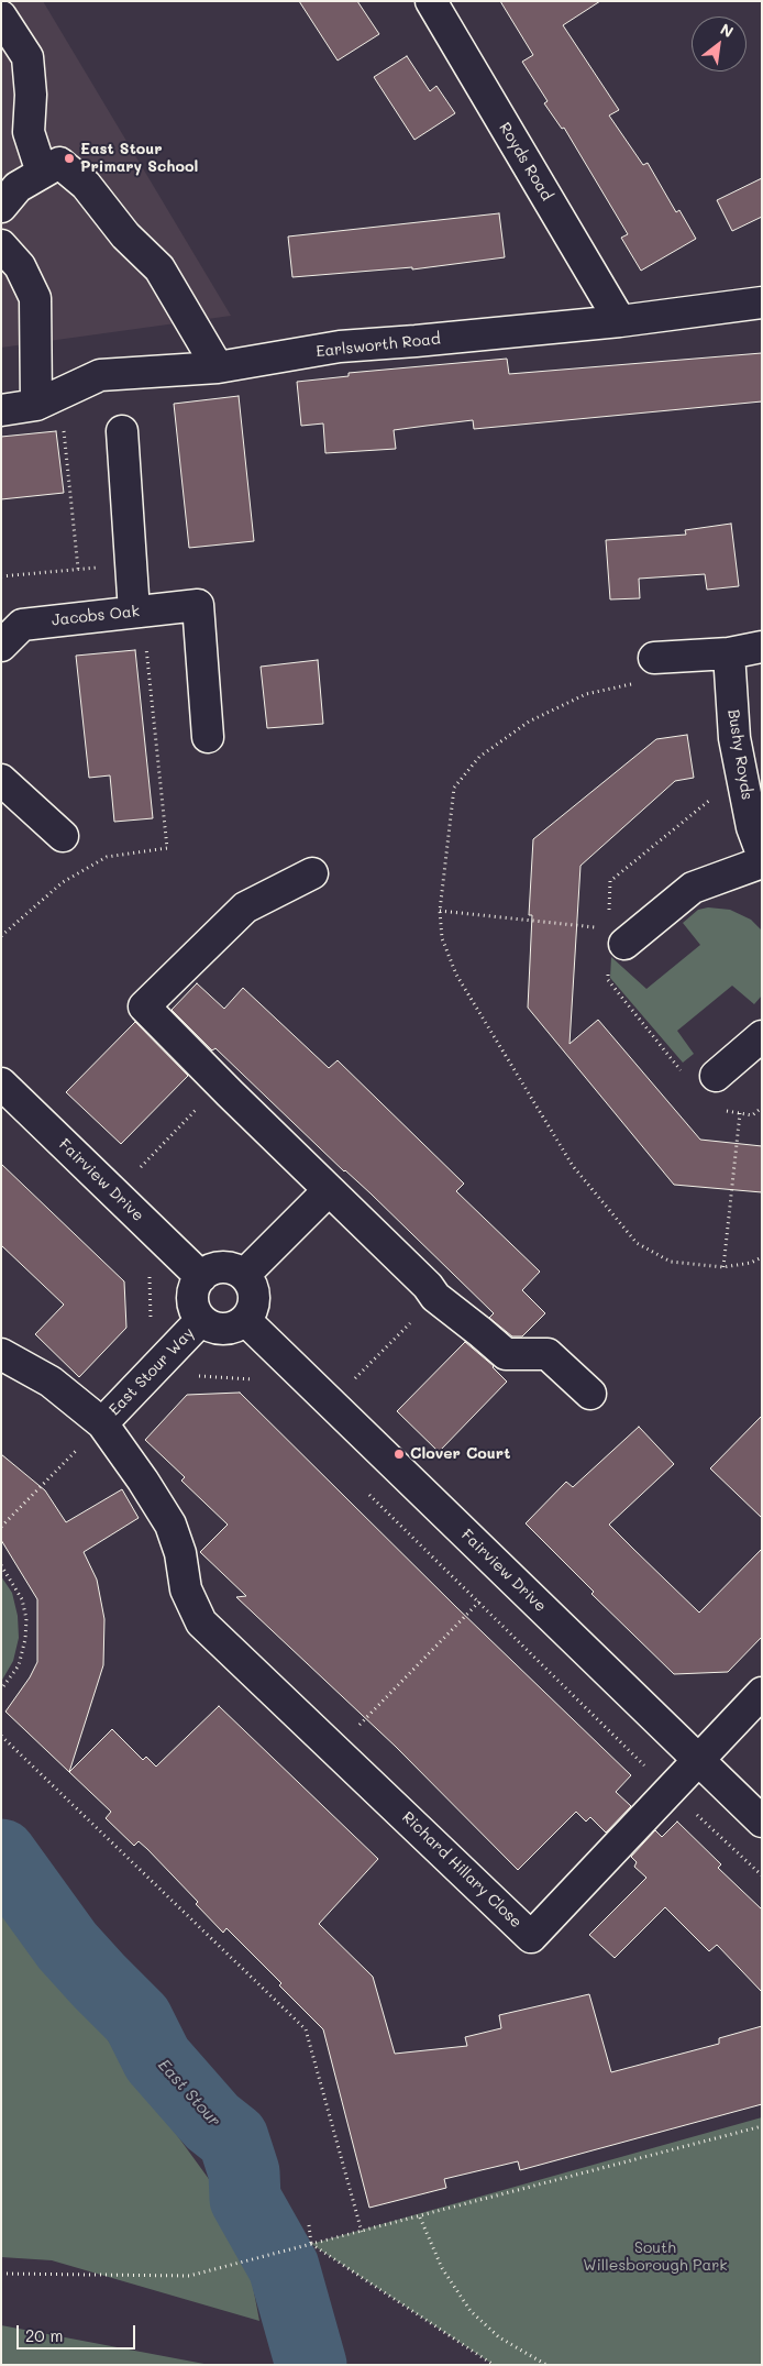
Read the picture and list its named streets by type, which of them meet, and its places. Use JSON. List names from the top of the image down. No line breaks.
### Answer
{"streets":{"street":["Royds Road","Earlsworth Road","Jacobs Oak","Bushy Royds","Fairview Drive","East Stour Way","Richard Hillary Close"]},"crossings":[["Royds Road","Earlsworth Road"],["Fairview Drive","East Stour Way"],["Fairview Drive","Richard Hillary Close"],["East Stour Way","Richard Hillary Close"]],"water":["East Stour"],"parks":["South Willesborough Park"],"places":["East Stour Primary School","Clover Court"],"scale_bar":"20 m","north":"top right"}
